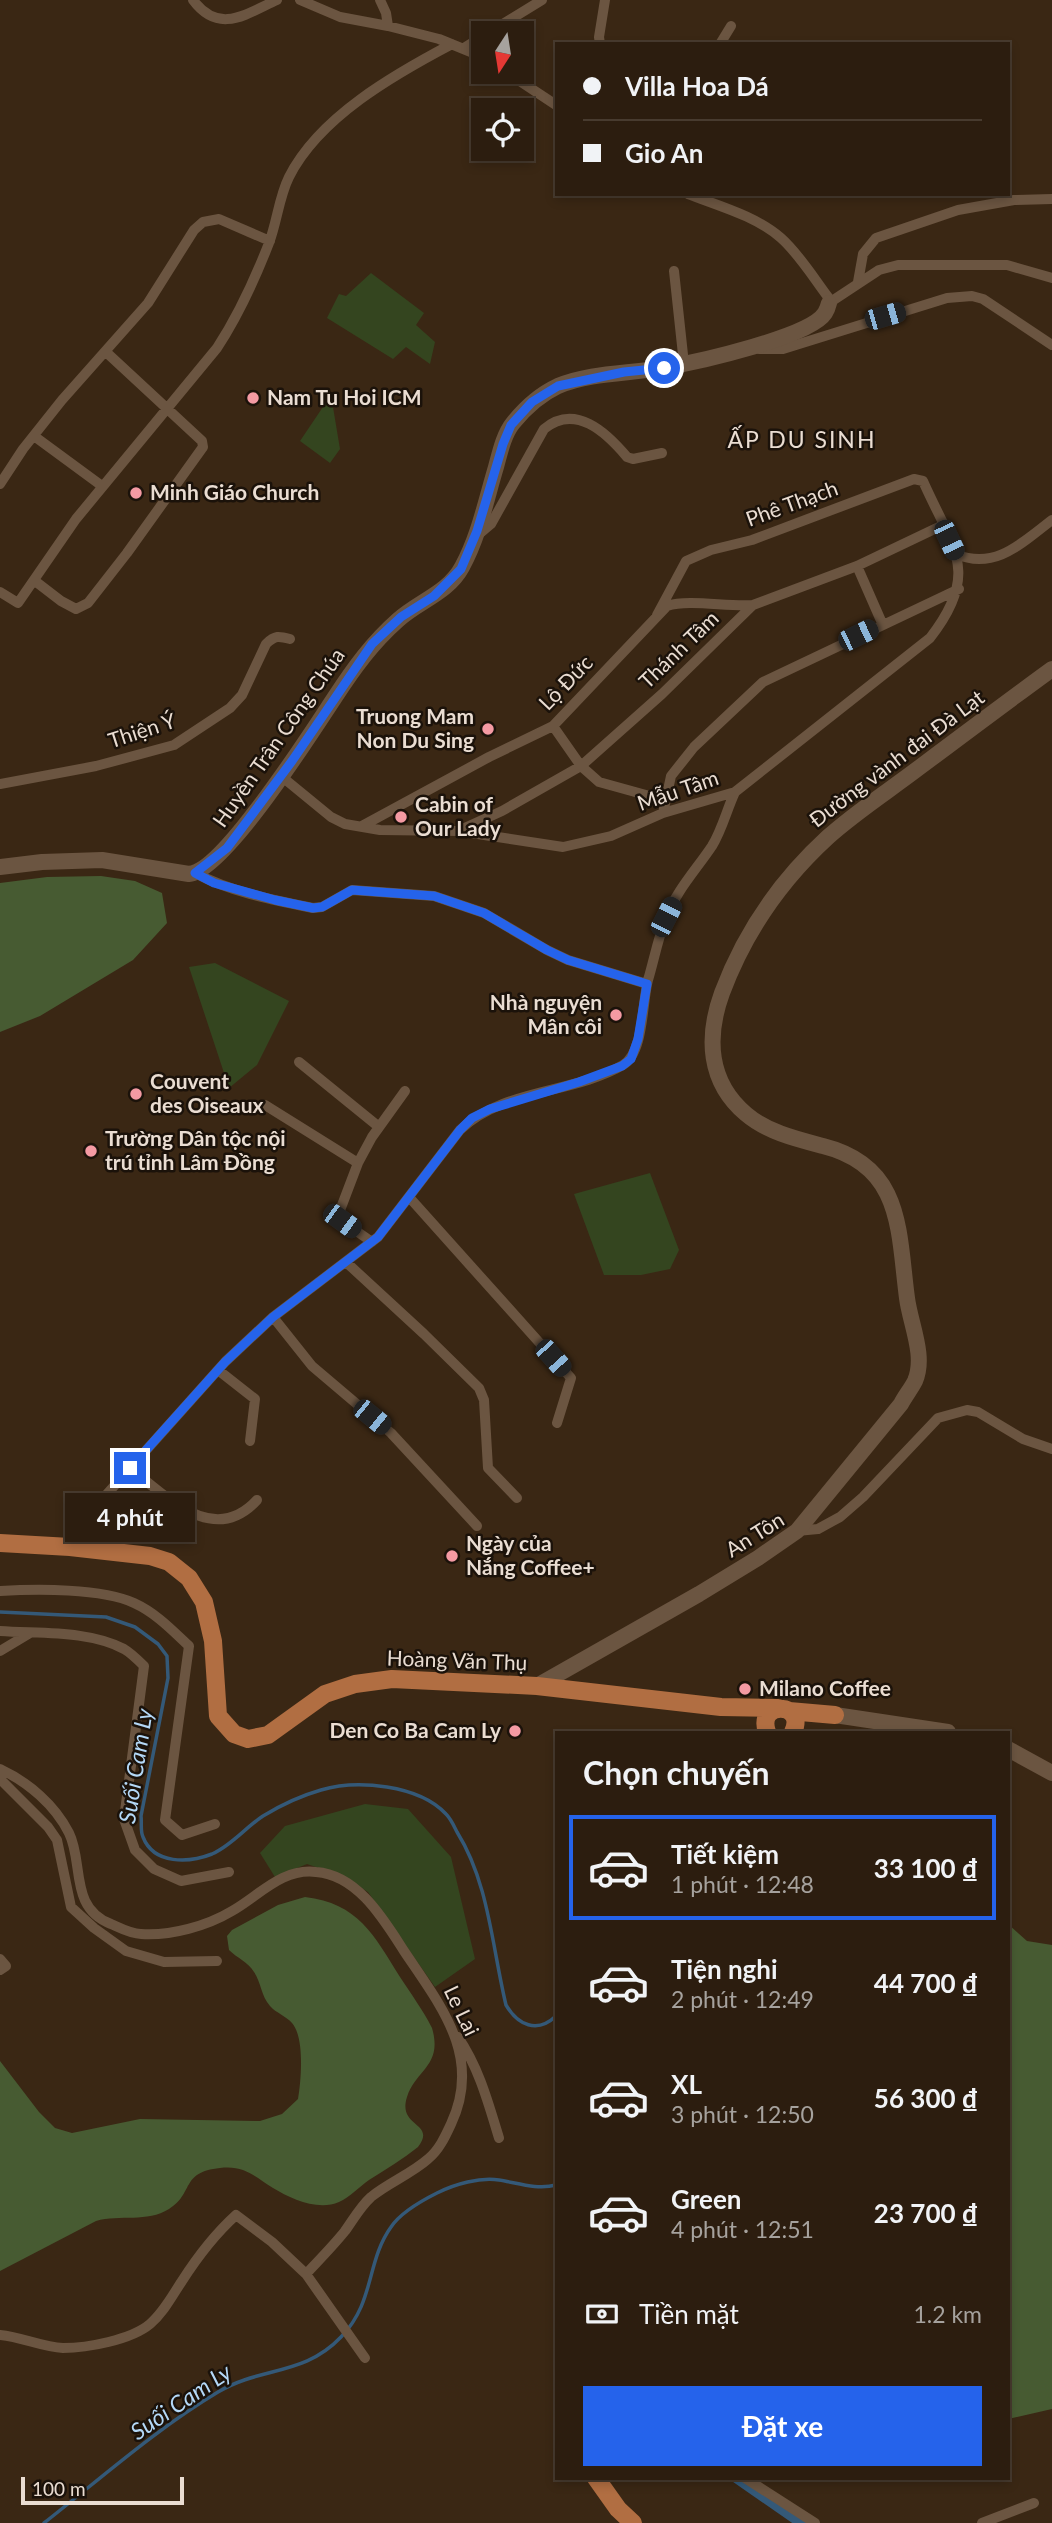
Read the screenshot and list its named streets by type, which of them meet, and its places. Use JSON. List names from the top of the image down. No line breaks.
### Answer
{"streets":{"main road":["Huyền Trân Công Chúa","Đường vành đai Đà Lạt","An Tôn","Hoàng Văn Thụ"],"street":["Phê Thạch","Thánh Tâm","Lộ Đức","Thiện Ý","Mẫu Tâm","Le Lai"]},"crossings":[["Phê Thạch","Thánh Tâm"],["Phê Thạch","Lộ Đức"],["Thánh Tâm","Lộ Đức"],["Thánh Tâm","Mẫu Tâm"],["Lộ Đức","Mẫu Tâm"],["Huyền Trân Công Chúa","Mẫu Tâm"],["Đường vành đai Đà Lạt","An Tôn"],["An Tôn","Hoàng Văn Thụ"]],"districts":["ẤP DU SINH"],"water":["Suối Cam Ly"],"places":["Nam Tu Hoi ICM","Minh Giáo Church","Truong Mam Non Du Sing","Cabin of Our Lady","Nhà nguyện Mân côi","Couvent des Oiseaux","Trường Dân tộc nội trú tỉnh Lâm Đồng","Ngày của Nắng Coffee+","Milano Coffee","Den Co Ba Cam Ly"],"scale_bar":"100 m","north":"bottom","page":{"banner":["Villa Hoa Dá","Gio An"],"bubble":"4 phút","heading":"Chọn chuyến","list":[{"name":"Tiết kiệm","note":"1 phút · 12:48","value":"33 100 ₫"},{"name":"Tiện nghi","note":"2 phút · 12:49","value":"44 700 ₫"},{"name":"XL","note":"3 phút · 12:50","value":"56 300 ₫"},{"name":"Green","note":"4 phút · 12:51","value":"23 700 ₫"}],"pay":["Tiền mặt","1.2 km"],"buttons":"Đặt xe","scale":"100 m"}}
